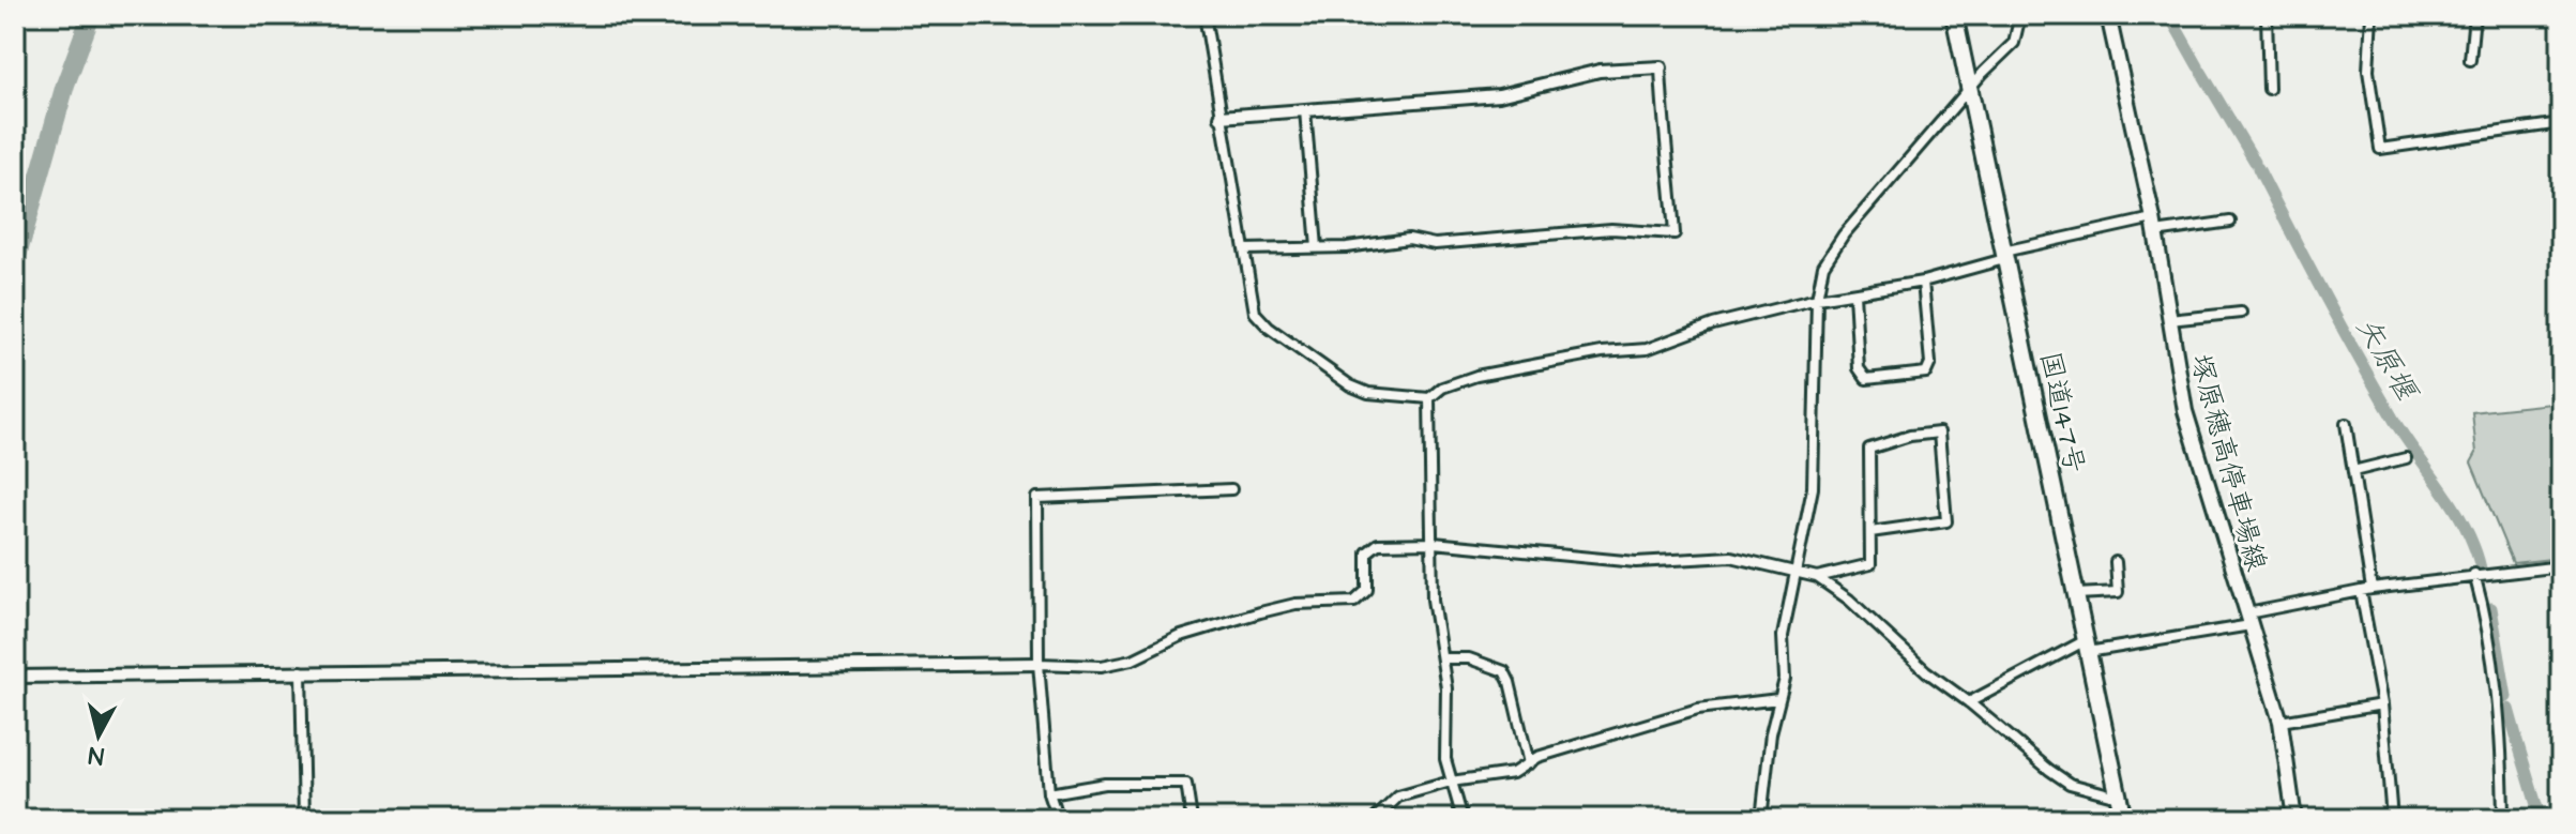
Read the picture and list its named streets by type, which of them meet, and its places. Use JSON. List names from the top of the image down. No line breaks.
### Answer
{"streets":{"highway":["国道147号"],"main road":["塚原穂高停車場線"]},"water":["矢原堰"],"north":"bottom"}
